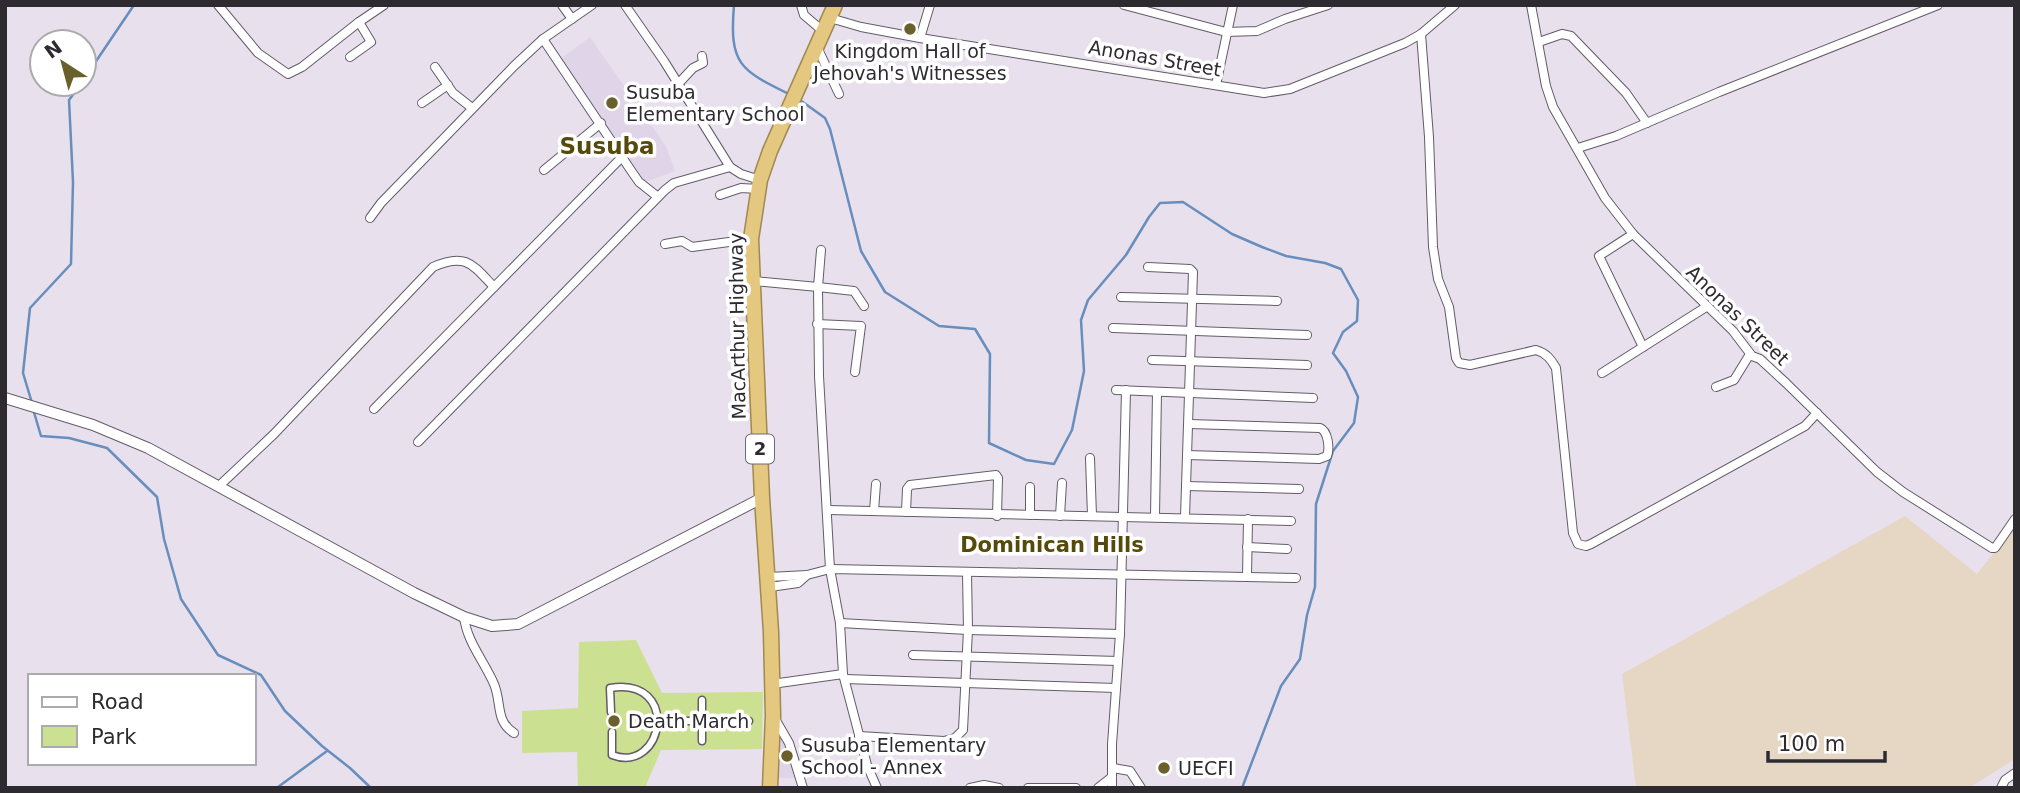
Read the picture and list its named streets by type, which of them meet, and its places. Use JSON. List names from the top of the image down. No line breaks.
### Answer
{"streets":{"highway":["MacArthur Highway","2"],"street":["Anonas Street"]},"crossings":[["Anonas Street","MacArthur Highway"]],"districts":["Susuba","Dominican Hills"],"places":["Kingdom Hall of Jehovah's Witnesses","Susuba Elementary School","Death March","Susuba Elementary School - Annex","UECFI"],"legend":["Road","Park"],"scale_bar":"100 m","north":"top left"}
